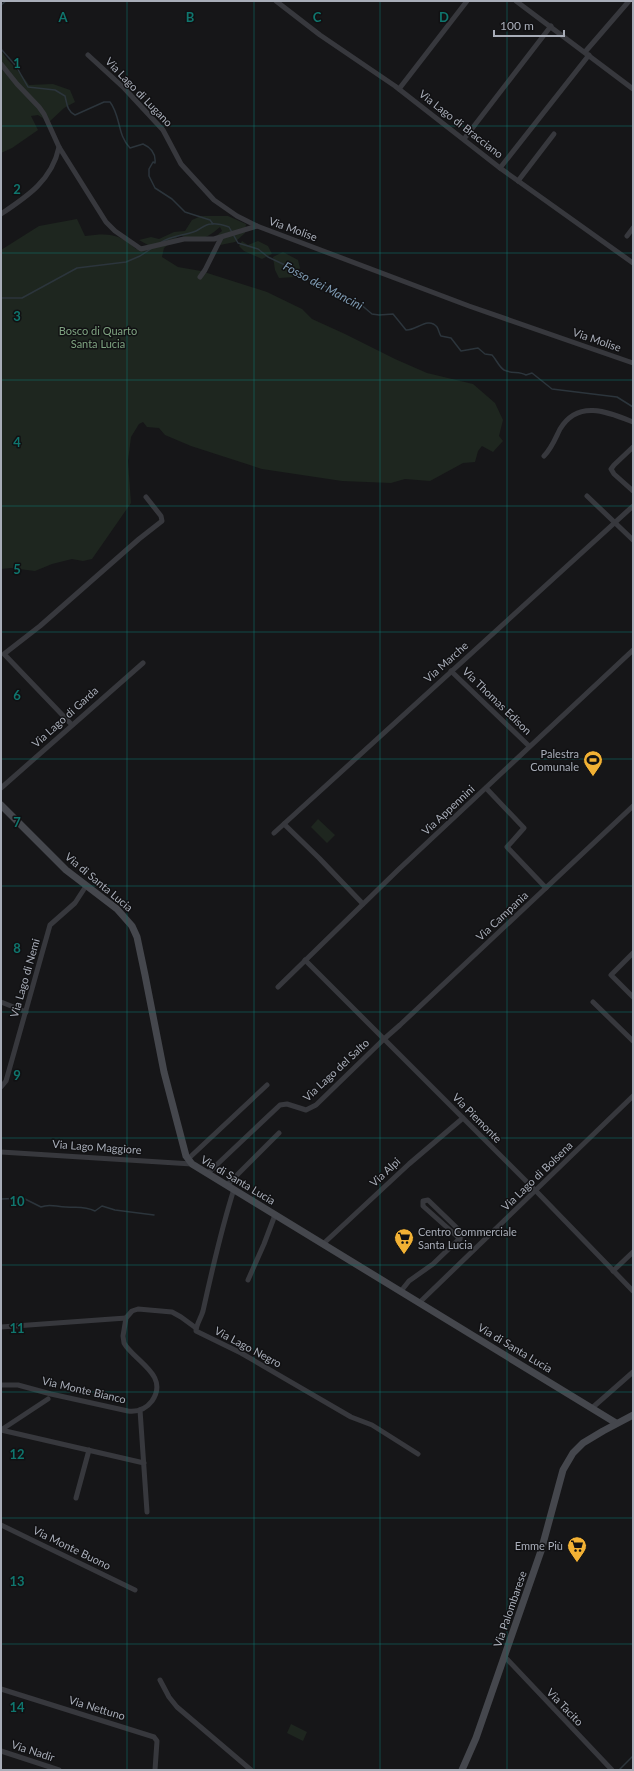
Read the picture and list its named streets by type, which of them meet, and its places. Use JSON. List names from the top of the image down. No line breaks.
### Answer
{"streets":{"street":["Via Lago di Lugano","Via Lago di Bracciano","Via Molise","Via Marche","Via Thomas Edison","Via Lago di Garda","Via Appennini","Via di Santa Lucia","Via Campania","Via Lago di Nemi","Via Lago del Salto","Via Piemonte","Via Lago Maggiore","Via Alpi","Via Lago di Bolsena","Via Lago Negro","Via Monte Bianco","Via Monte Buono","Via Palombarese","Via Tacito","Via Nettuno","Via Nadir"]},"crossings":[["Via Lago di Lugano","Via Molise"],["Via Marche","Via Thomas Edison"],["Via Thomas Edison","Via Appennini"],["Via Appennini","Via Piemonte"],["Via di Santa Lucia","Via Lago di Nemi"],["Via di Santa Lucia","Via Lago del Salto"],["Via di Santa Lucia","Via Lago Maggiore"],["Via di Santa Lucia","Via Alpi"],["Via di Santa Lucia","Via Lago di Bolsena"],["Via di Santa Lucia","Via Palombarese"],["Via Campania","Via Lago del Salto"],["Via Campania","Via Piemonte"],["Via Lago del Salto","Via Piemonte"],["Via Piemonte","Via Alpi"],["Via Piemonte","Via Lago di Bolsena"],["Via Palombarese","Via Tacito"]],"water":["Fosso dei Mancini"],"parks":["Bosco di Quarto Santa Lucia"],"places":{"sports":["Palestra Comunale"],"supermarket":["Centro Commerciale Santa Lucia","Emme Più"]},"scale_bar":"100 m","grid":{"columns":["A","B","C","D"],"rows":["1","2","3","4","5","6","7","8","9","10","11","12","13","14"]}}
